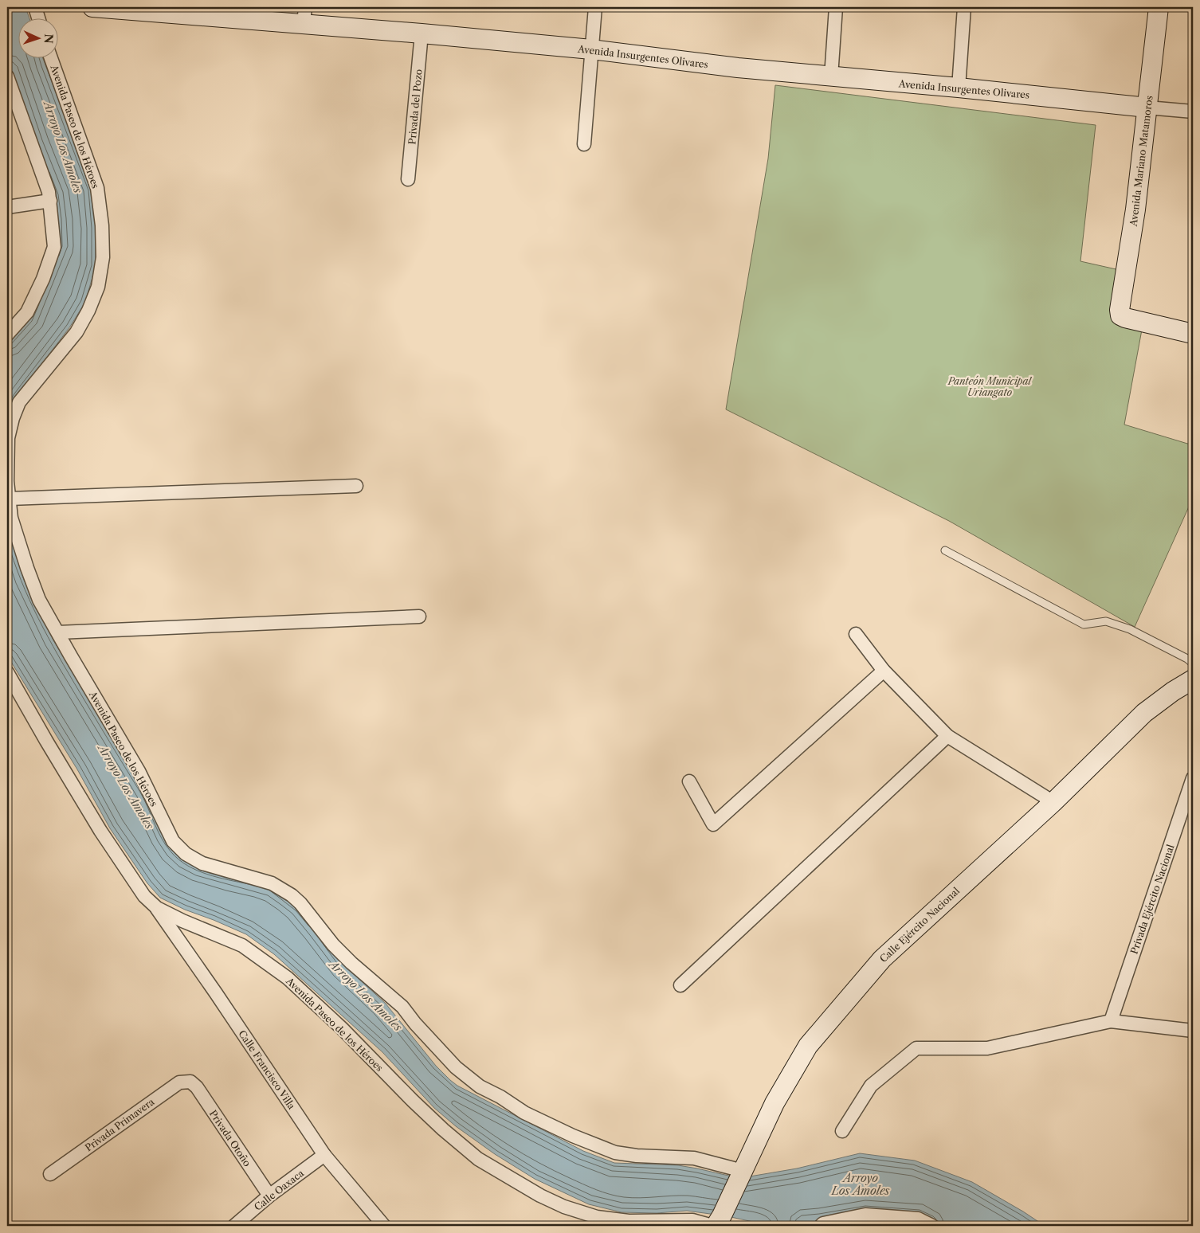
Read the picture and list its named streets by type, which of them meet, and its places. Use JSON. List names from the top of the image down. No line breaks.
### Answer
{"streets":{"street":["Avenida Insurgentes Olivares","Privada del Pozo","Avenida Paseo de los Héroes","Avenida Mariano Matamoros","Privada Ejército Nacional","Calle Ejército Nacional","Calle Francisco Villa","Privada Primavera","Privada Otoño","Calle Oaxaca"]},"crossings":[["Avenida Insurgentes Olivares","Privada del Pozo"],["Avenida Insurgentes Olivares","Avenida Mariano Matamoros"],["Avenida Paseo de los Héroes","Calle Ejército Nacional"],["Avenida Paseo de los Héroes","Calle Francisco Villa"],["Calle Francisco Villa","Calle Oaxaca"],["Privada Primavera","Privada Otoño"],["Privada Otoño","Calle Oaxaca"]],"water":["Arroyo Los Amoles"],"parks":["Panteón Municipal Uriangato"],"north":"right"}
